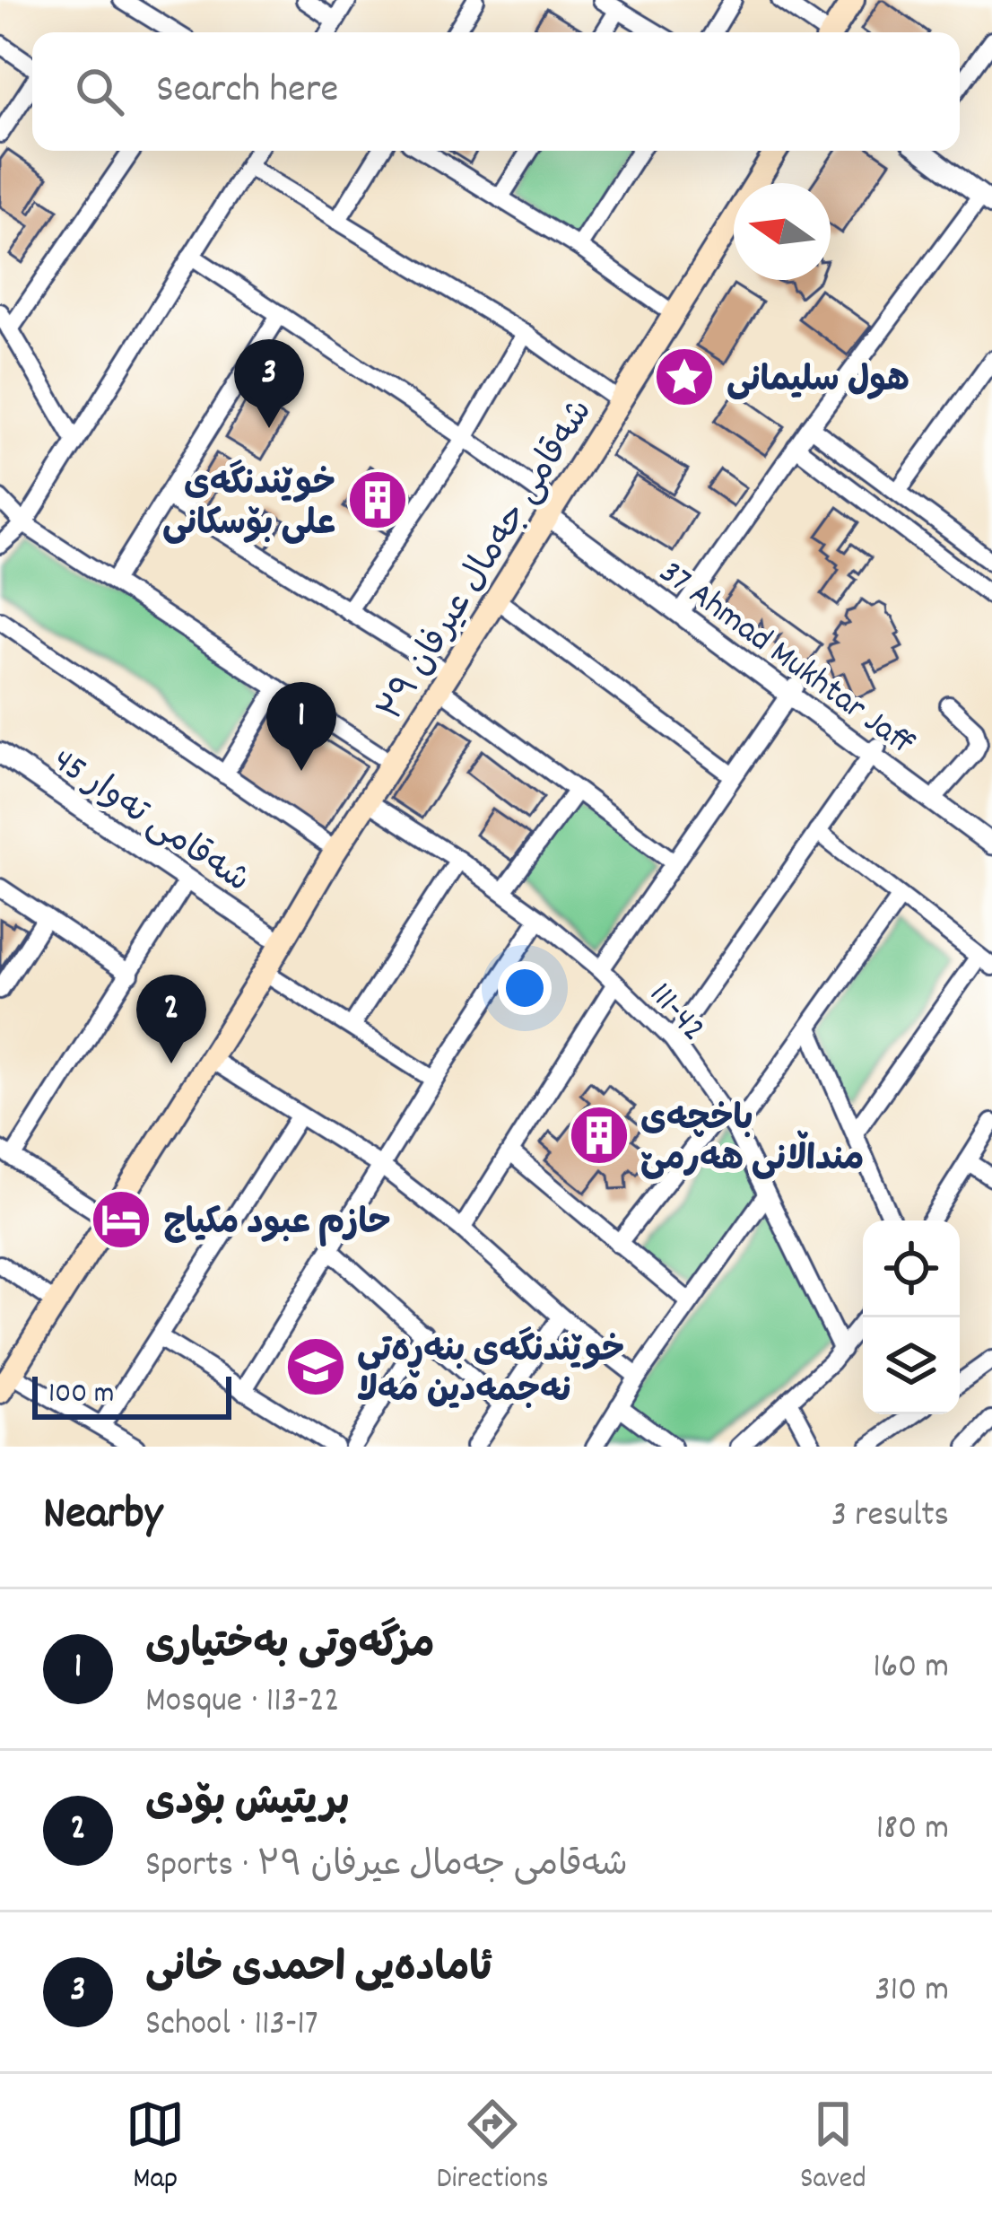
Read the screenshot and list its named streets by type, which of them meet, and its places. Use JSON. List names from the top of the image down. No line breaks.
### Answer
{"streets":{"main road":["شەقامی جەمال عیرفان ٣٩"],"street":["37 Ahmad Mukhtar Jaff","شەقامی تەوار 45","111-42"]},"crossings":[["شەقامی جەمال عیرفان ٣٩","37 Ahmad Mukhtar Jaff"],["شەقامی جەمال عیرفان ٣٩","شەقامی تەوار 45"],["شەقامی جەمال عیرفان ٣٩","111-42"]],"places":{"place":["هول سليمانى"],"building":["خوێندنگەی علی بۆسکانی","باخچەی منداڵانی هەرمێ"],"hotel":["حازم عبود مكياج"],"school or university":["خوێندنگەی بنەڕەتی نەجمەدین مەلا"]},"scale_bar":"100 m","north":"left","page":{"search":"Search here","pins":["3","1","2"],"scale":"100 m","heading":["Nearby","3 results"],"list":[{"mark":"1","name":"مزگەوتی بەختیاری","note":"Mosque · 113-22","value":"160 m"},{"mark":"2","name":"بریتیش بۆدی","note":"Sports · شەقامی جەمال عیرفان ٣٩","value":"180 m"},{"mark":"3","name":"ئامادەیی احمدی خانی","note":"School · 113-17","value":"310 m"}],"nav":["Map","Directions","Saved"]}}
